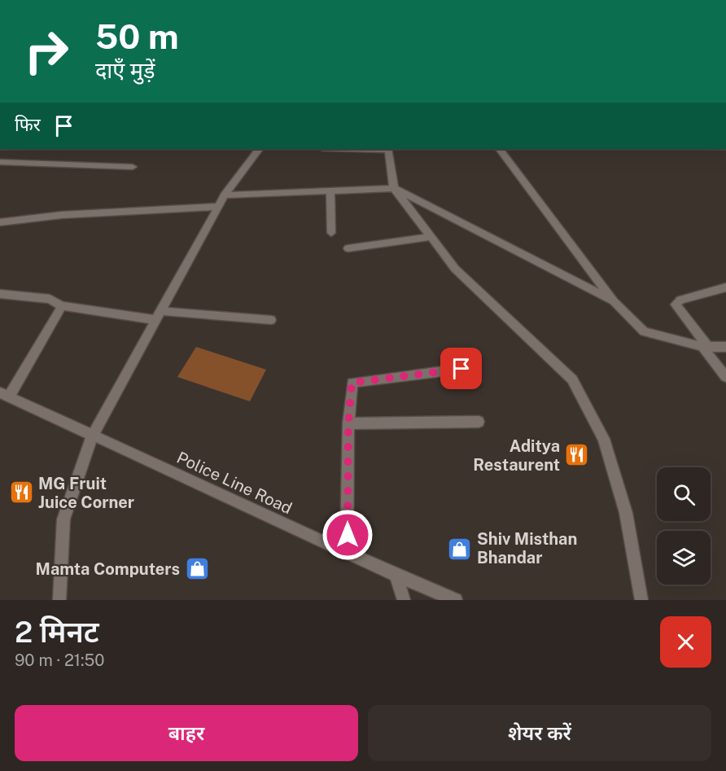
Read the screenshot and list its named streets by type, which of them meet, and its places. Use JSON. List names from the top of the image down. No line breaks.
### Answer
{"streets":{"street":["Police Line Road"]},"places":{"restaurant":["Aditya Restaurent","MG Fruit Juice Corner"],"shop":["Shiv Misthan Bhandar","Mamta Computers"]},"page":{"turn":["50 m","दाएँ मुड़ें"],"then":"फिर","heading":["2 मिनट","90 m · 21:50"],"buttons":["बाहर","शेयर करें"]}}
